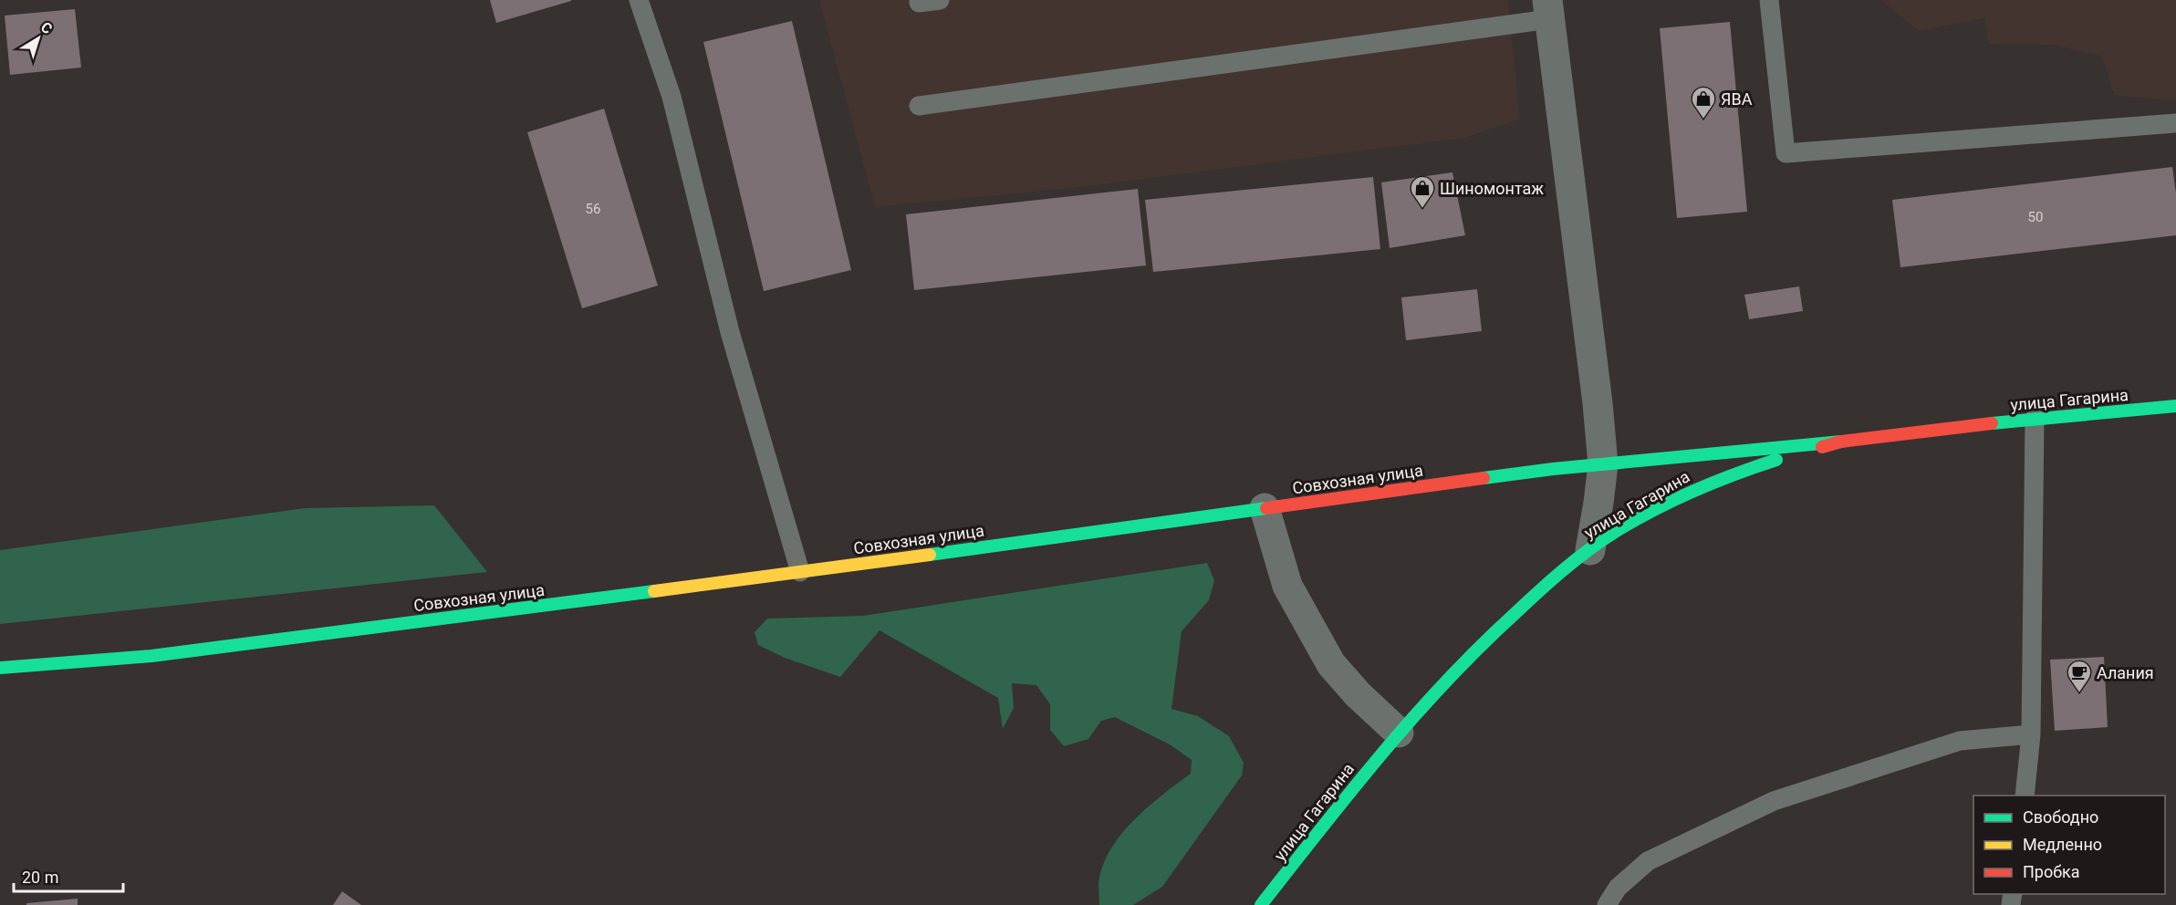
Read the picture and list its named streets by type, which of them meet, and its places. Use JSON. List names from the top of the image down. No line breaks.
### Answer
{"streets":{"street":["улица Гагарина","Совхозная улица"]},"crossings":[["улица Гагарина","Совхозная улица"]],"places":{"shop":["ЯВА","Шиномонтаж"],"cafe":["Алания"]},"house_numbers":["56","50"],"legend":["Свободно","Медленно","Пробка"],"scale_bar":"20 m","north":"top right"}
